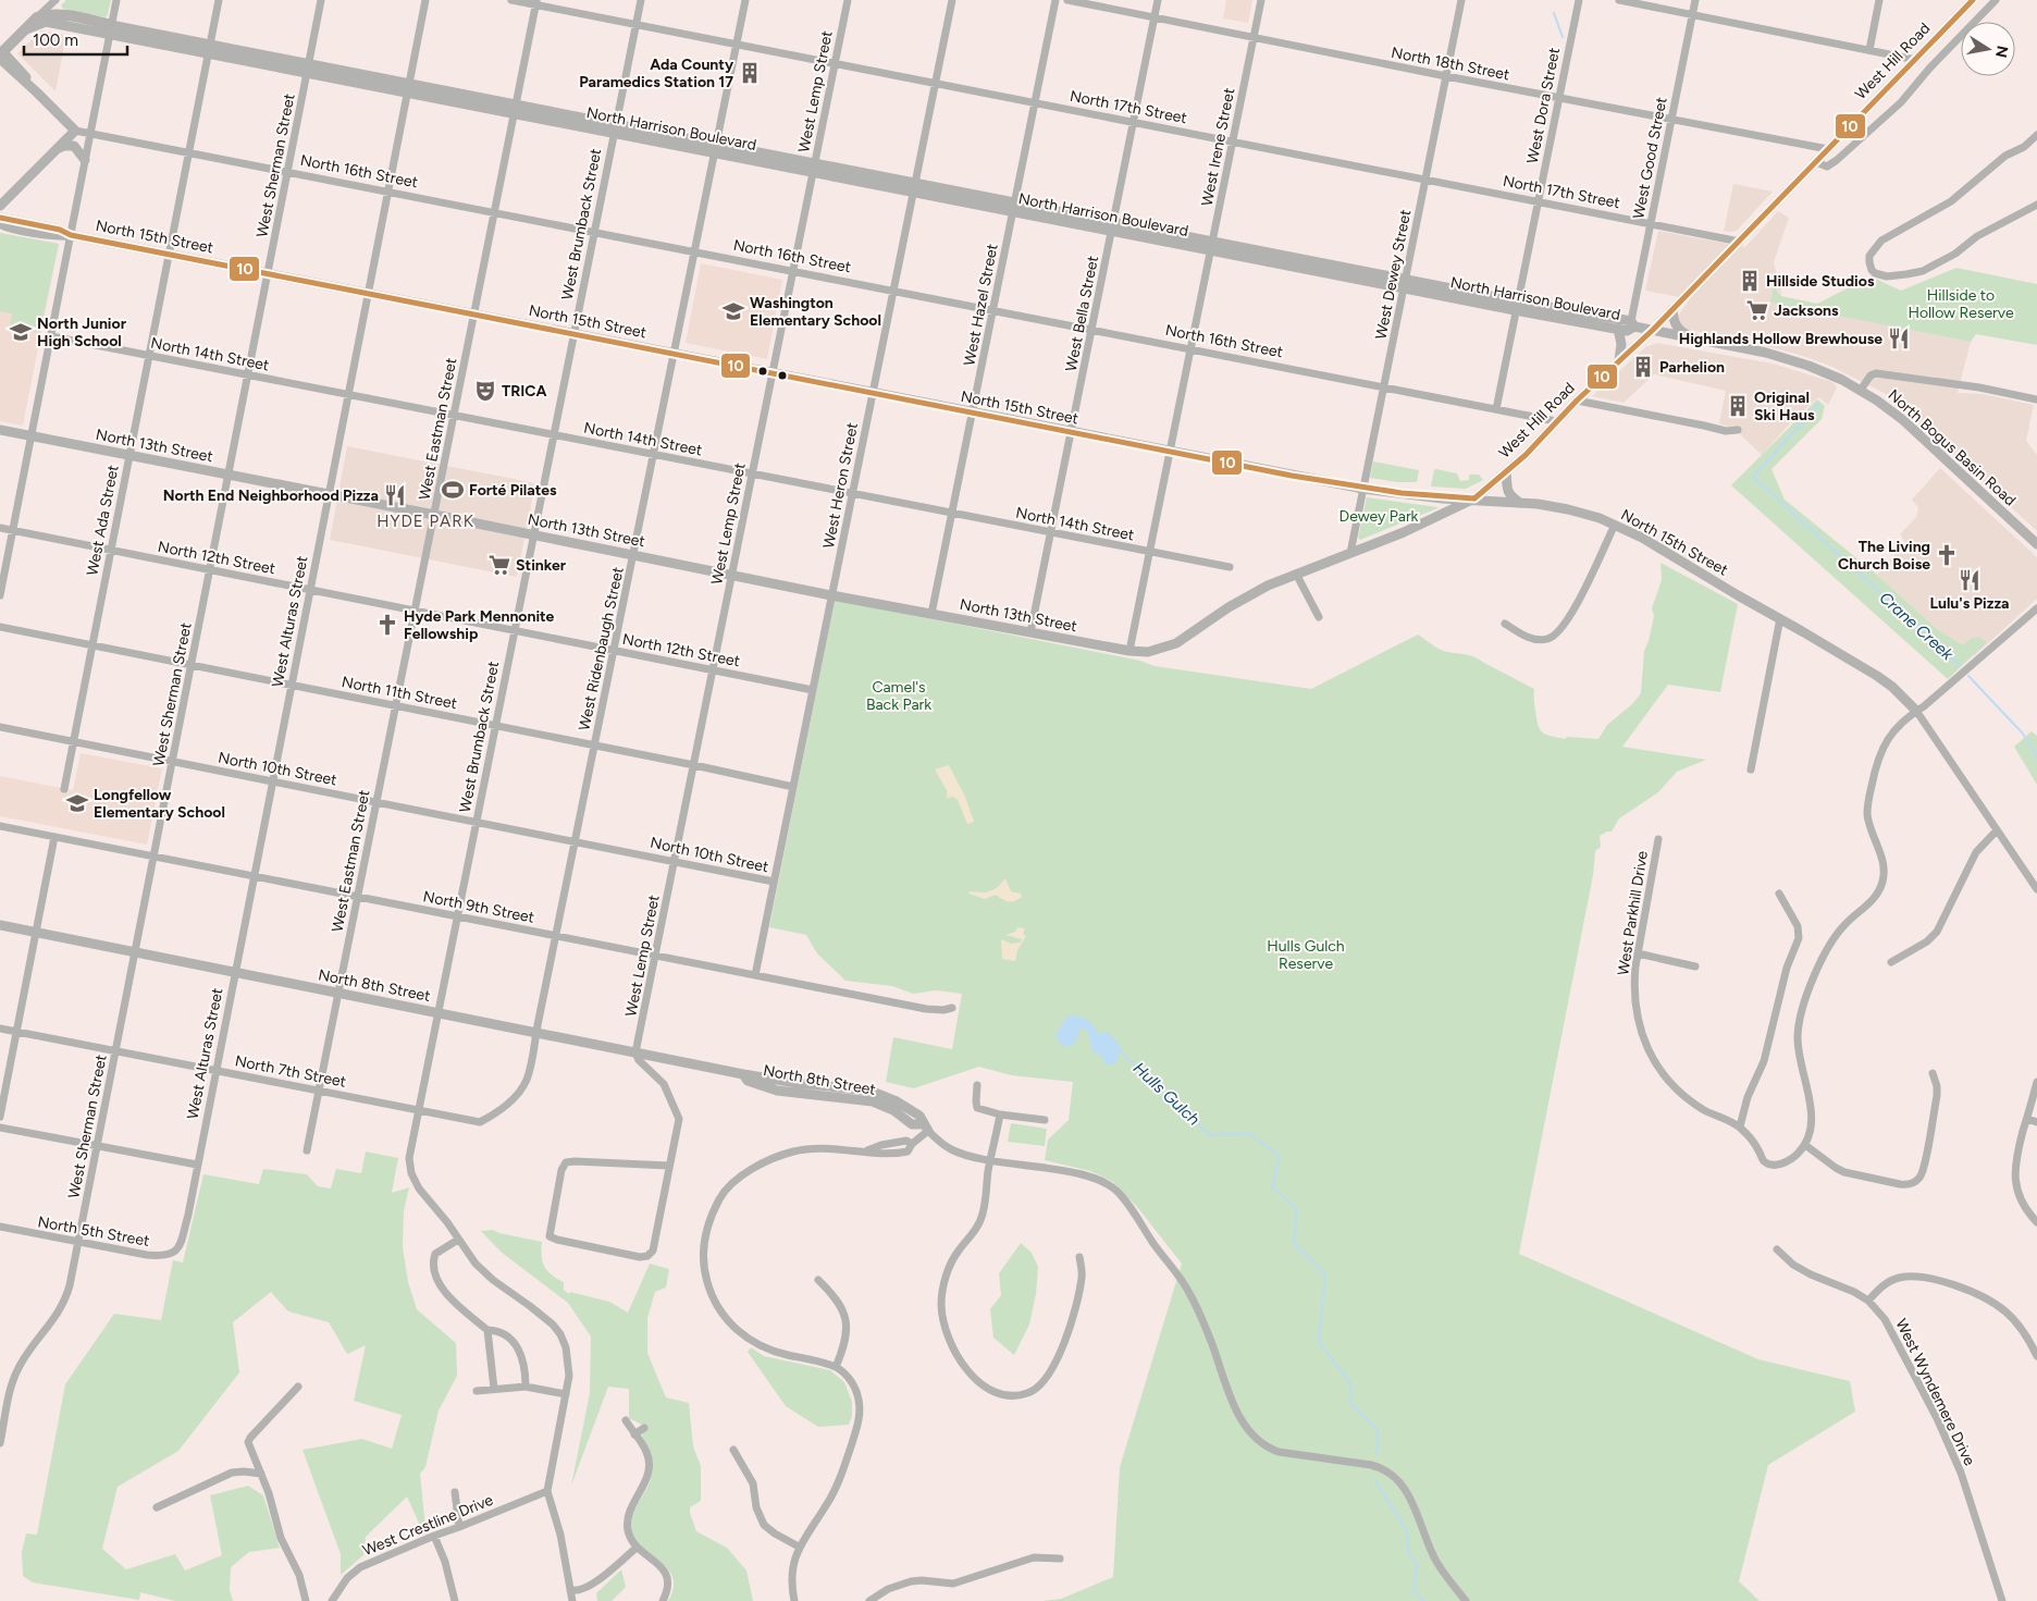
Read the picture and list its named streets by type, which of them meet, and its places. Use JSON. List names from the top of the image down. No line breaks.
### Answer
{"streets":{"main road":["North Harrison Boulevard"],"street":["West Hill Road","North 18th Street","West Lemp Street","West Dora Street","North 17th Street","West Irene Street","West Good Street","West Sherman Street","North 16th Street","West Brumback Street","North 15th Street","West Dewey Street","West Hazel Street","West Bella Street","North 14th Street","West Eastman Street","North 13th Street","North Bogus Basin Road","West Heron Street","West Ada Street","North 12th Street","West Alturas Street","West Ridenbaugh Street","North 11th Street","North 10th Street","North 9th Street","West Parkhill Drive","North 8th Street","North 7th Street","North 5th Street","West Wyndemere Drive","West Crestline Drive"]},"crossings":[["West Hill Road","North 18th Street"],["West Hill Road","North 17th Street"],["West Hill Road","North 16th Street"],["West Hill Road","North 15th Street"],["West Hill Road","West Dewey Street"],["West Hill Road","North 13th Street"],["West Hill Road","North Bogus Basin Road"],["North 18th Street","West Dora Street"],["North 18th Street","West Irene Street"],["North 18th Street","West Good Street"],["North 18th Street","West Dewey Street"],["North 18th Street","West Bella Street"],["West Lemp Street","North 17th Street"],["West Lemp Street","North Harrison Boulevard"],["West Lemp Street","North 16th Street"],["West Lemp Street","North 15th Street"],["West Lemp Street","North 14th Street"],["West Lemp Street","North 13th Street"],["West Lemp Street","North 12th Street"],["West Lemp Street","North 11th Street"],["West Lemp Street","North 10th Street"],["West Lemp Street","North 9th Street"],["West Lemp Street","North 8th Street"],["West Dora Street","North 17th Street"],["West Dora Street","North Harrison Boulevard"],["West Dora Street","North 16th Street"],["North 17th Street","West Irene Street"],["North 17th Street","West Good Street"],["North 17th Street","West Brumback Street"],["North 17th Street","West Dewey Street"],["North 17th Street","West Hazel Street"],["North 17th Street","West Bella Street"],["North 17th Street","West Eastman Street"],["North 17th Street","West Heron Street"],["North 17th Street","West Ridenbaugh Street"],["North Harrison Boulevard","West Irene Street"],["North Harrison Boulevard","West Good Street"],["North Harrison Boulevard","West Sherman Street"],["North Harrison Boulevard","West Brumback Street"],["North Harrison Boulevard","West Dewey Street"],["North Harrison Boulevard","West Hazel Street"],["North Harrison Boulevard","West Bella Street"],["North Harrison Boulevard","West Eastman Street"],["North Harrison Boulevard","North Bogus Basin Road"],["North Harrison Boulevard","West Heron Street"],["North Harrison Boulevard","West Ada Street"],["North Harrison Boulevard","West Alturas Street"],["North Harrison Boulevard","West Ridenbaugh Street"],["West Irene Street","North 16th Street"],["West Irene Street","North 15th Street"],["West Irene Street","North 14th Street"],["West Irene Street","North 13th Street"],["West Good Street","North Bogus Basin Road"],["West Sherman Street","North 16th Street"],["West Sherman Street","North 15th Street"],["West Sherman Street","North 14th Street"],["West Sherman Street","North 13th Street"],["West Sherman Street","North 12th Street"],["West Sherman Street","North 11th Street"],["West Sherman Street","North 10th Street"],["West Sherman Street","North 9th Street"],["West Sherman Street","North 8th Street"],["West Sherman Street","North 7th Street"],["West Sherman Street","North 5th Street"],["North 16th Street","West Brumback Street"],["North 16th Street","West Dewey Street"],["North 16th Street","West Hazel Street"],["North 16th Street","West Bella Street"],["North 16th Street","West Eastman Street"],["North 16th Street","West Heron Street"],["North 16th Street","West Ada Street"],["North 16th Street","West Alturas Street"],["North 16th Street","West Ridenbaugh Street"],["West Brumback Street","North 15th Street"],["West Brumback Street","North 14th Street"],["West Brumback Street","North 13th Street"],["West Brumback Street","North 12th Street"],["West Brumback Street","North 11th Street"],["West Brumback Street","North 10th Street"],["West Brumback Street","North 9th Street"],["West Brumback Street","North 8th Street"],["West Brumback Street","North 7th Street"],["North 15th Street","West Dewey Street"],["North 15th Street","West Hazel Street"],["North 15th Street","West Bella Street"],["North 15th Street","West Eastman Street"],["North 15th Street","West Heron Street"],["North 15th Street","West Ada Street"],["North 15th Street","West Alturas Street"],["North 15th Street","West Ridenbaugh Street"],["West Hazel Street","North 14th Street"],["West Hazel Street","North 13th Street"],["West Bella Street","North 14th Street"],["West Bella Street","North 13th Street"],["North 14th Street","West Eastman Street"],["North 14th Street","West Heron Street"],["North 14th Street","West Ada Street"],["North 14th Street","West Alturas Street"],["North 14th Street","West Ridenbaugh Street"],["West Eastman Street","North 13th Street"],["West Eastman Street","North 12th Street"],["West Eastman Street","North 11th Street"],["West Eastman Street","North 10th Street"],["West Eastman Street","North 9th Street"],["West Eastman Street","North 8th Street"],["West Eastman Street","North 7th Street"],["North 13th Street","West Heron Street"],["North 13th Street","West Ada Street"],["North 13th Street","West Alturas Street"],["North 13th Street","West Ridenbaugh Street"],["West Heron Street","North 12th Street"],["West Heron Street","North 11th Street"],["West Heron Street","North 10th Street"],["West Heron Street","North 9th Street"],["West Ada Street","North 12th Street"],["West Ada Street","North 11th Street"],["West Ada Street","North 10th Street"],["North 12th Street","West Alturas Street"],["North 12th Street","West Ridenbaugh Street"],["West Alturas Street","North 11th Street"],["West Alturas Street","North 10th Street"],["West Alturas Street","North 9th Street"],["West Alturas Street","North 8th Street"],["West Alturas Street","North 7th Street"],["West Alturas Street","North 5th Street"],["West Ridenbaugh Street","North 11th Street"],["West Ridenbaugh Street","North 10th Street"],["West Ridenbaugh Street","North 9th Street"],["West Ridenbaugh Street","North 8th Street"],["West Ridenbaugh Street","North 7th Street"]],"districts":["HYDE PARK"],"water":["Crane Creek","Hulls Gulch"],"parks":["Hillside to Hollow Reserve","Dewey Park","Camel's Back Park","Hulls Gulch Reserve"],"places":{"building":["Ada County Paramedics Station 17","Hillside Studios","Parhelion","Original Ski Haus"],"supermarket":["Jacksons","Stinker"],"school or university":["Washington Elementary School","North Junior High School","Longfellow Elementary School"],"restaurant":["Highlands Hollow Brewhouse","North End Neighborhood Pizza","Lulu's Pizza"],"theatre":["TRICA"],"sports":["Forté Pilates"],"church":["The Living Church Boise","Hyde Park Mennonite Fellowship"]},"lines":["transit line 10"],"scale_bar":"100 m","north":"right"}
